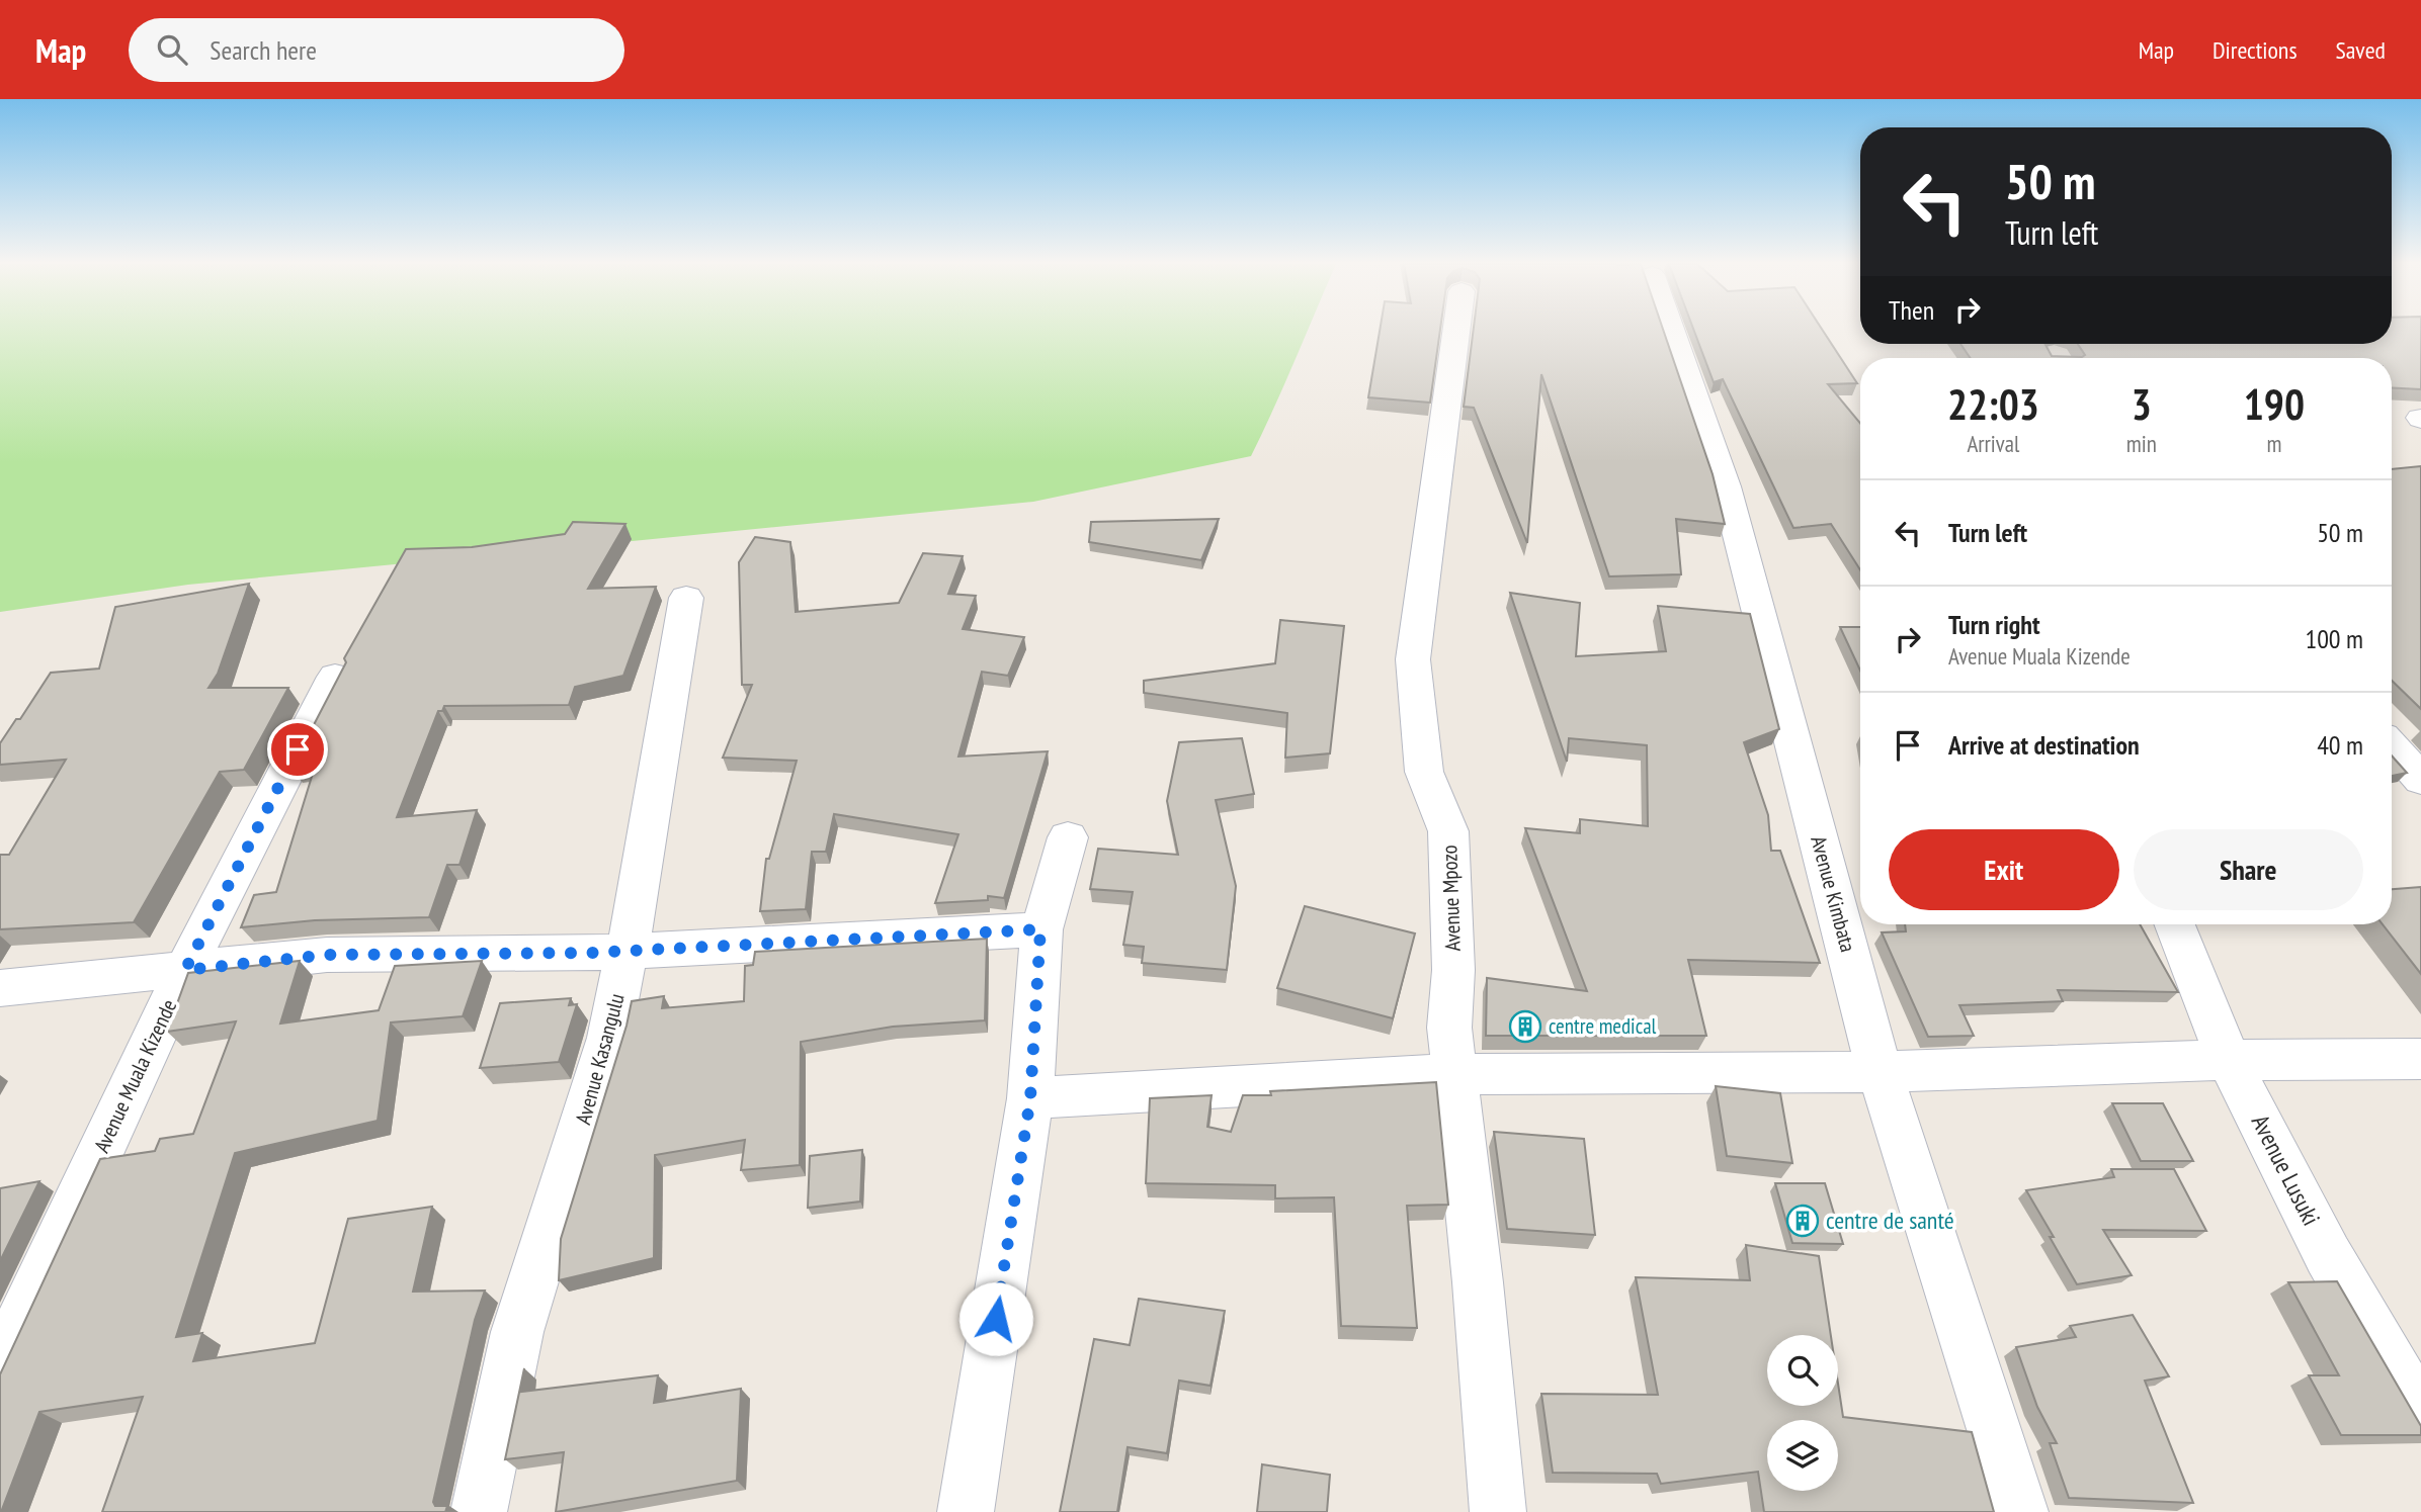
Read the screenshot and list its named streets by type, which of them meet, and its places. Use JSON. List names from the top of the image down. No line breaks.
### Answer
{"streets":{"street":["Avenue Kimbata","Avenue Mpozo","Avenue Kasangulu","Avenue Muala Kizende","Avenue Lusuki"]},"places":{"building":["centre medical","centre de santé"]},"page":{"header":"Map","search":"Search here","nav":["Map","Directions","Saved"],"turn":["50 m","Turn left"],"then":"Then","eta":["22:03","Arrival","3","min","190","m"],"list":[{"name":"Turn left","value":"50 m"},{"name":"Turn right","note":"Avenue Muala Kizende","value":"100 m"},{"name":"Arrive at destination","value":"40 m"}],"buttons":["Exit","Share"]}}
